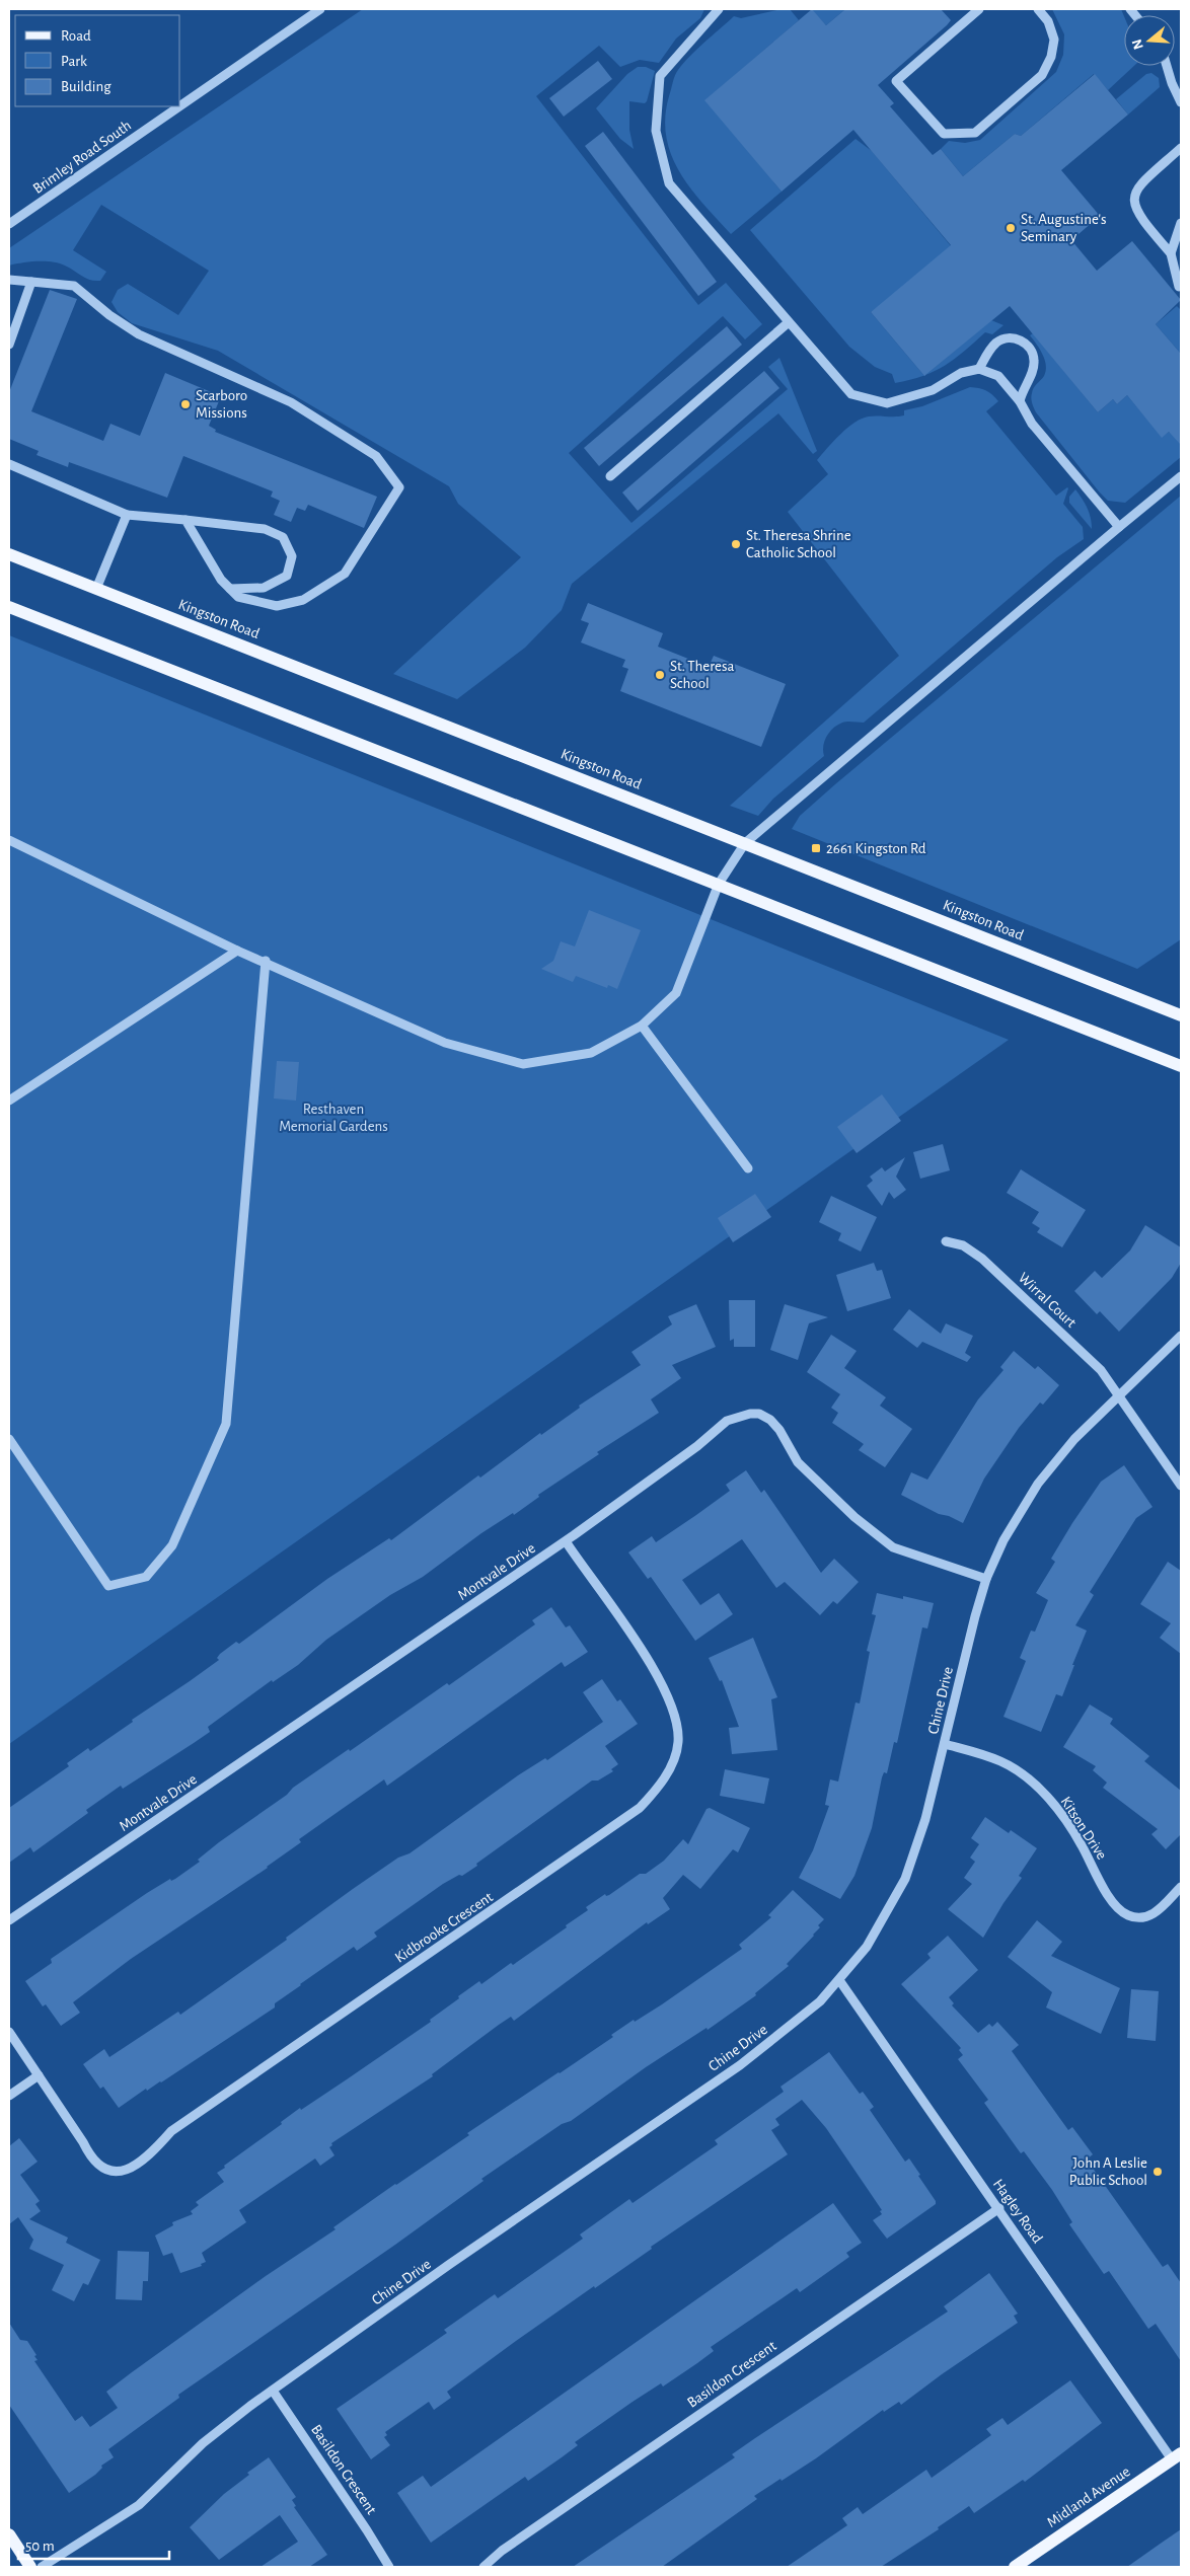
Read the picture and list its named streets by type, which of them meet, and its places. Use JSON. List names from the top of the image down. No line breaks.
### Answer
{"streets":{"main road":["Kingston Road","Midland Avenue"],"street":["Brimley Road South","Wirral Court","Montvale Drive","Chine Drive","Kitson Drive","Kidbrooke Crescent","Hagley Road","Basildon Crescent"]},"crossings":[["Wirral Court","Chine Drive"],["Montvale Drive","Chine Drive"],["Montvale Drive","Kidbrooke Crescent"],["Chine Drive","Kitson Drive"],["Chine Drive","Hagley Road"],["Chine Drive","Basildon Crescent"],["Hagley Road","Basildon Crescent"],["Hagley Road","Midland Avenue"]],"parks":["Resthaven Memorial Gardens"],"places":{"other":["St. Augustine's Seminary","Scarboro Missions","St. Theresa Shrine Catholic School","St. Theresa School","John A Leslie Public School"],"transit":["2661 Kingston Rd"]},"legend":["Road","Park","Building"],"scale_bar":"50 m","north":"left"}
